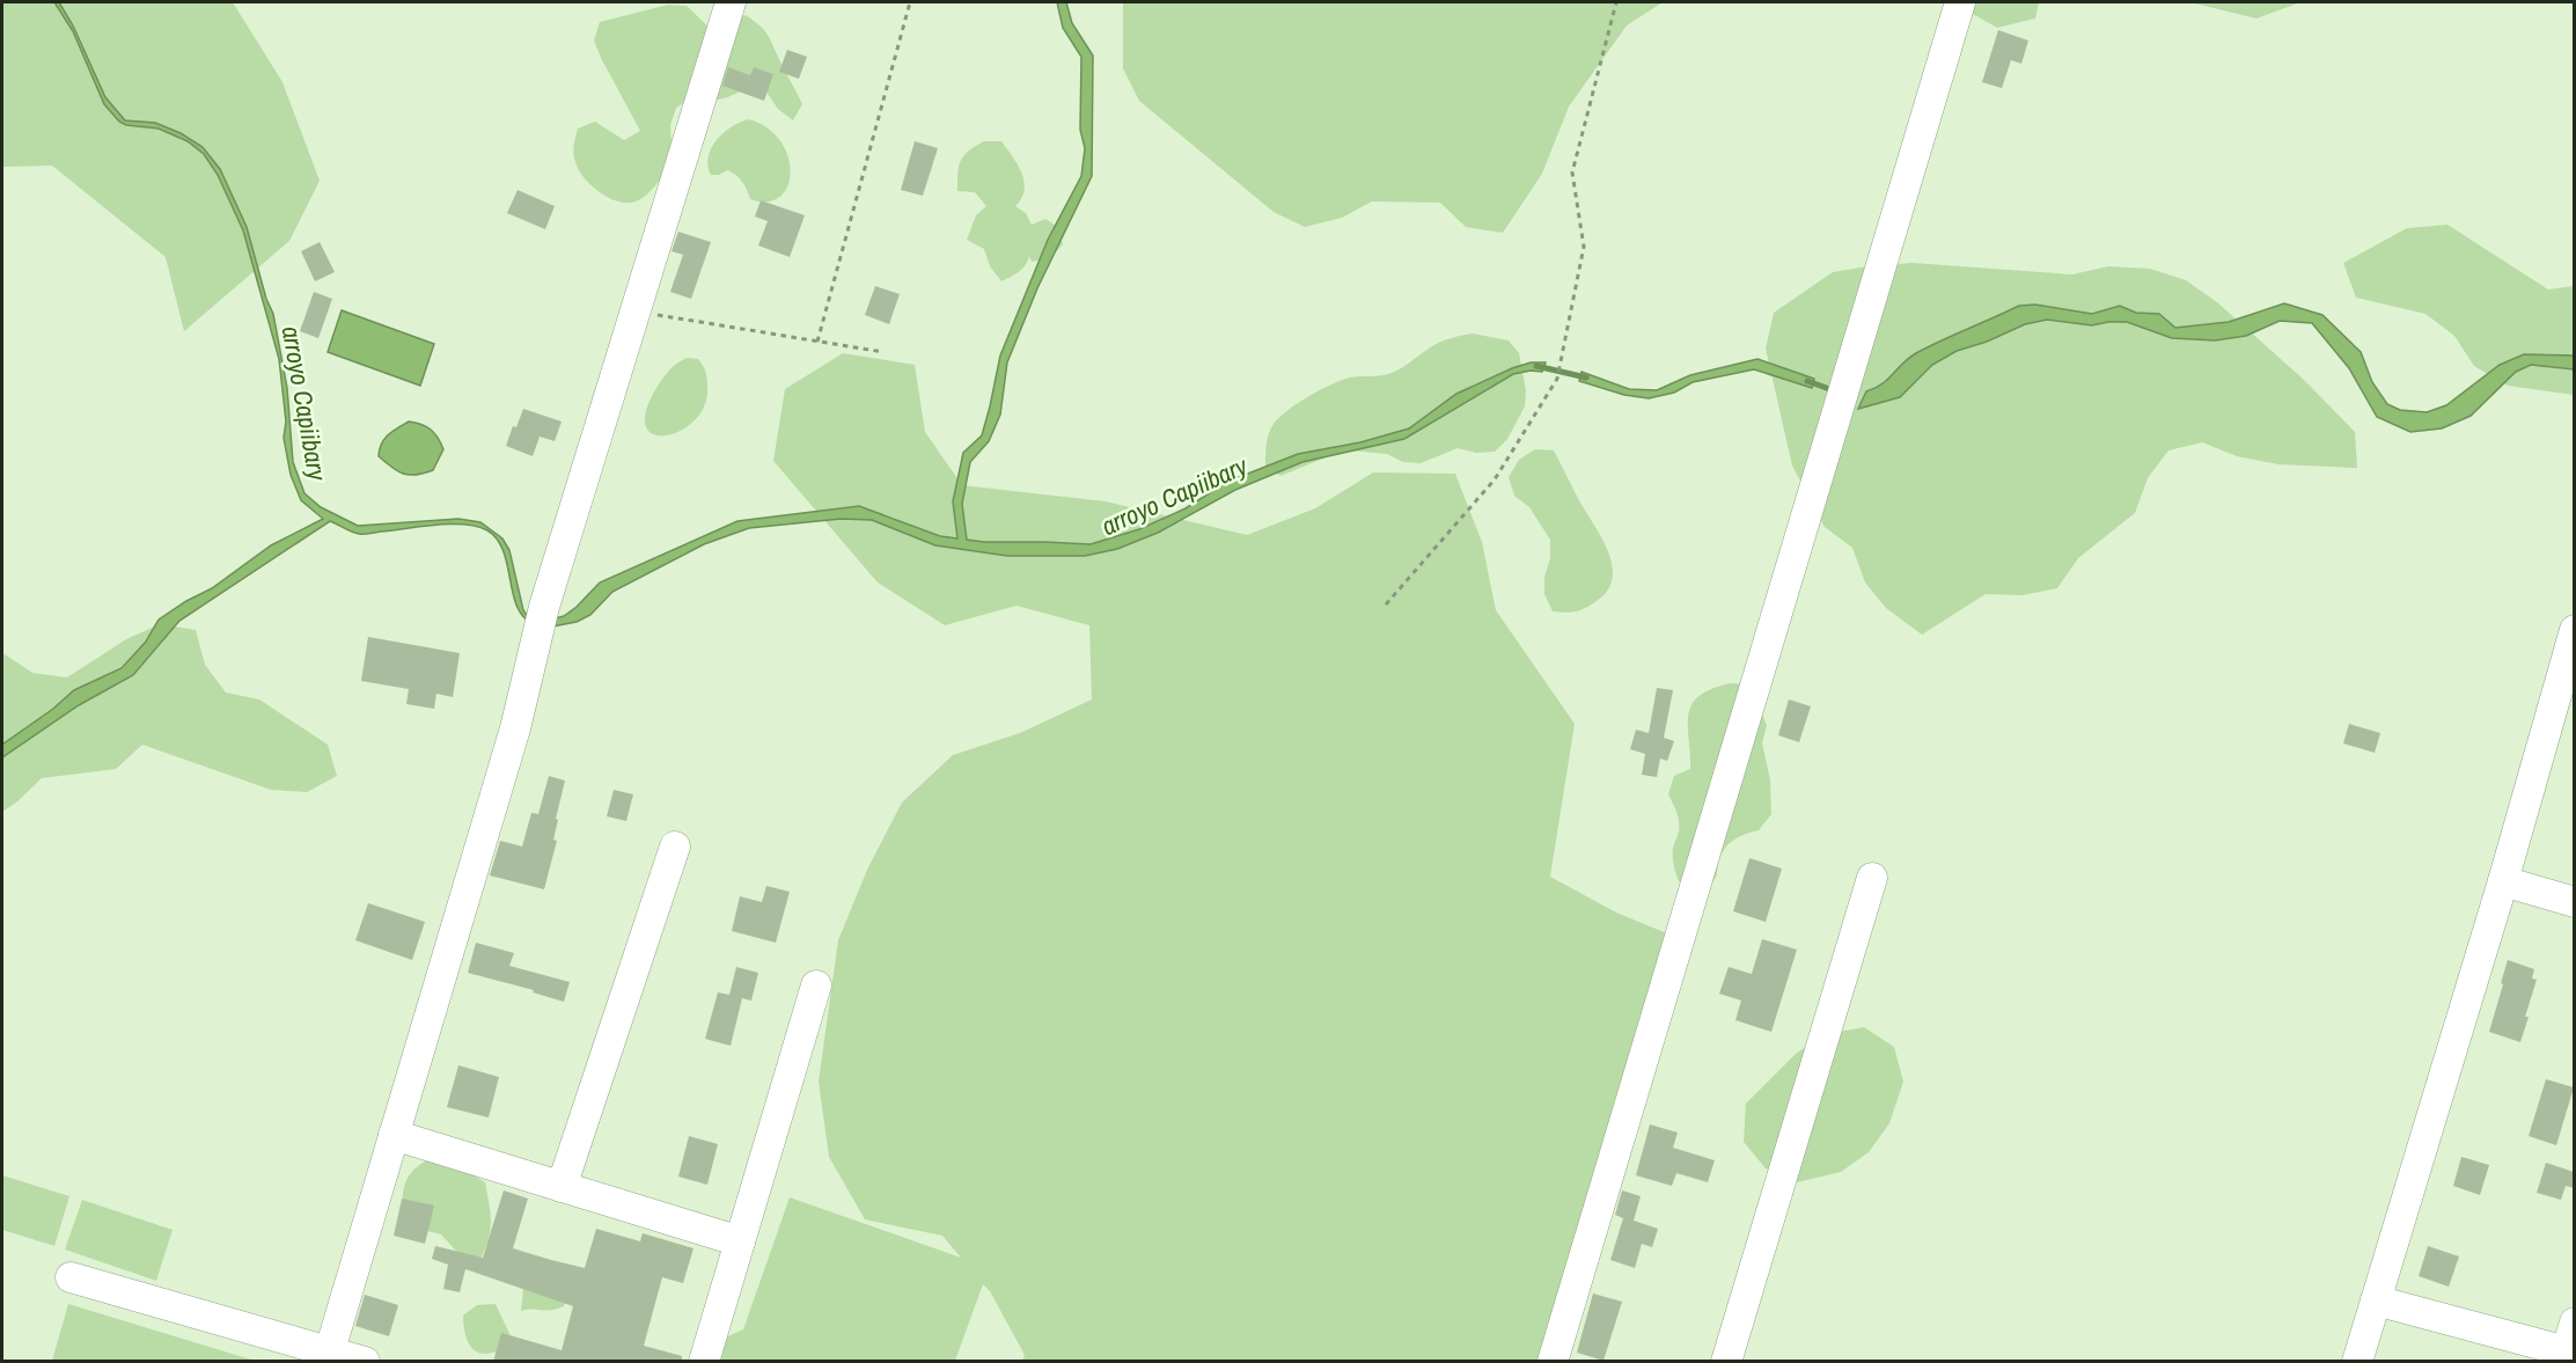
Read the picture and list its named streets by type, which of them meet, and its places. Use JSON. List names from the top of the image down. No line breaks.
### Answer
{"water":["arroyo Capiibary"]}
